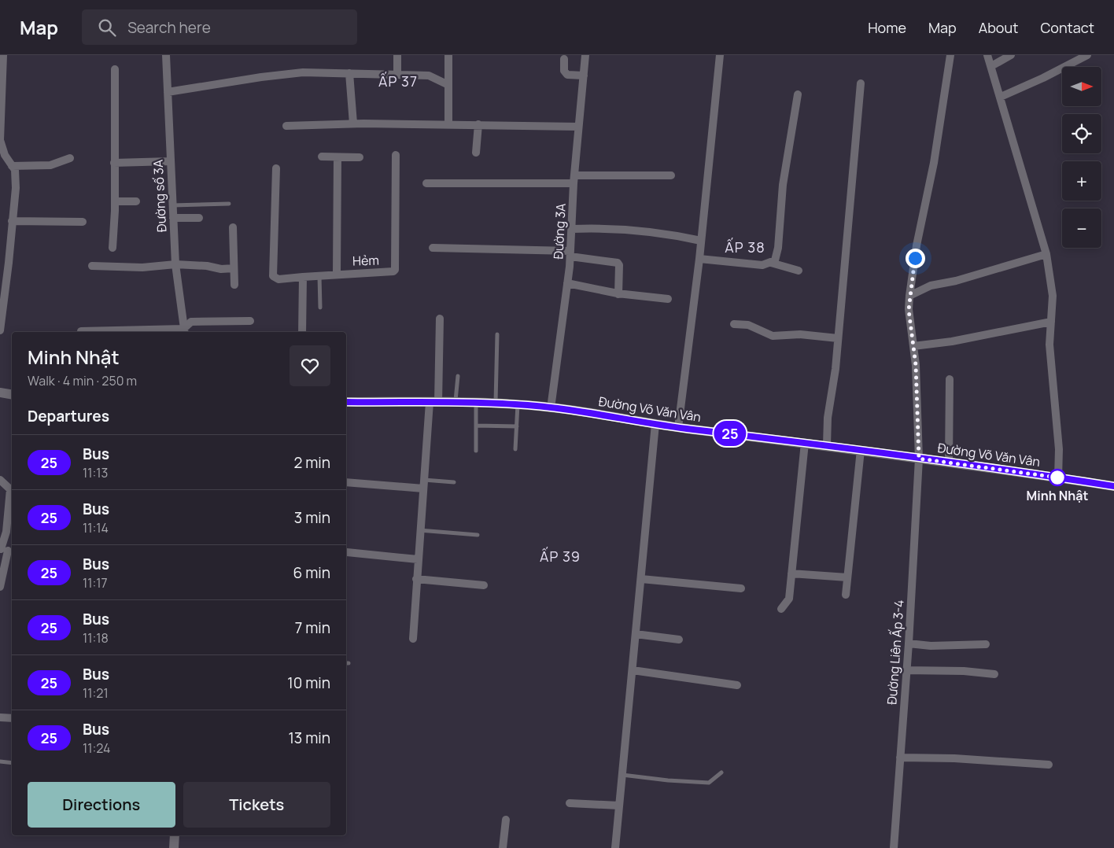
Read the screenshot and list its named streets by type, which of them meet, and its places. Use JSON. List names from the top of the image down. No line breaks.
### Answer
{"streets":{"street":["Đường số 3A","Đường 3A","Hẻm","Đường Võ Văn Vân","Đường Liên Ấp 3-4"]},"crossings":[["Đường 3A","Đường Võ Văn Vân"],["Đường Võ Văn Vân","Đường Liên Ấp 3-4"]],"districts":["ẤP 37","ẤP 38","ẤP 39"],"places":["Minh Nhật"],"lines":["bus line 25"],"north":"right","page":{"header":"Map","search":"Search here","nav":["Home","Map","About","Contact"],"on_map":"25","map_buttons":["+","−"],"heading":[["Minh Nhật","Walk · 4 min · 250 m"],"Departures"],"list":[{"mark":"25","name":"Bus","note":"11:13","value":"2 min"},{"mark":"25","name":"Bus","note":"11:14","value":"3 min"},{"mark":"25","name":"Bus","note":"11:17","value":"6 min"},{"mark":"25","name":"Bus","note":"11:18","value":"7 min"},{"mark":"25","name":"Bus","note":"11:21","value":"10 min"},{"mark":"25","name":"Bus","note":"11:24","value":"13 min"}],"buttons":["Directions","Tickets"]}}
